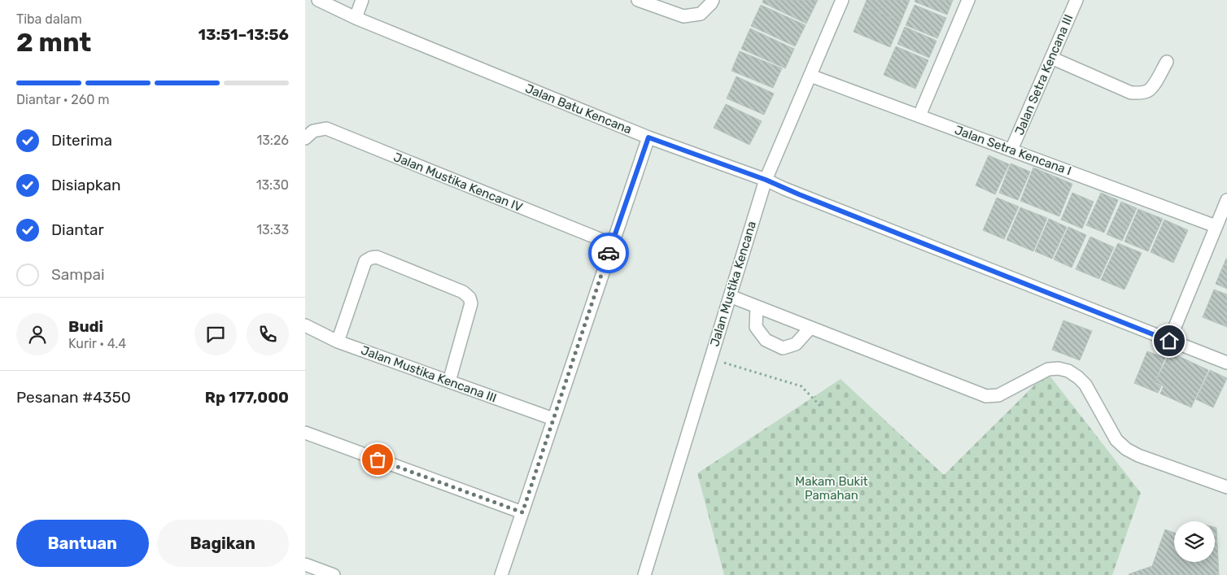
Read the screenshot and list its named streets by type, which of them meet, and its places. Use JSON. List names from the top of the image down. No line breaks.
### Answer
{"streets":{"street":["Jalan Setra Kencana III","Jalan Batu Kencana","Jalan Setra Kencana I","Jalan Mustika Kencan IV","Jalan Mustika Kencana","Jalan Mustika Kencana III"]},"crossings":[["Jalan Setra Kencana III","Jalan Setra Kencana I"],["Jalan Batu Kencana","Jalan Mustika Kencana"],["Jalan Setra Kencana I","Jalan Mustika Kencana"]],"parks":["Makam Bukit Pamahan"],"page":{"heading":["2 mnt","Tiba dalam","13:51–13:56"],"panel":["Budi","Kurir · 4.4","Pesanan #4350","Rp 177,000"],"bar":"Diantar · 260 m","list":[["Diterima","13:26"],["Disiapkan","13:30"],["Diantar","13:33"],"Sampai"],"buttons":["Bantuan","Bagikan"]}}
